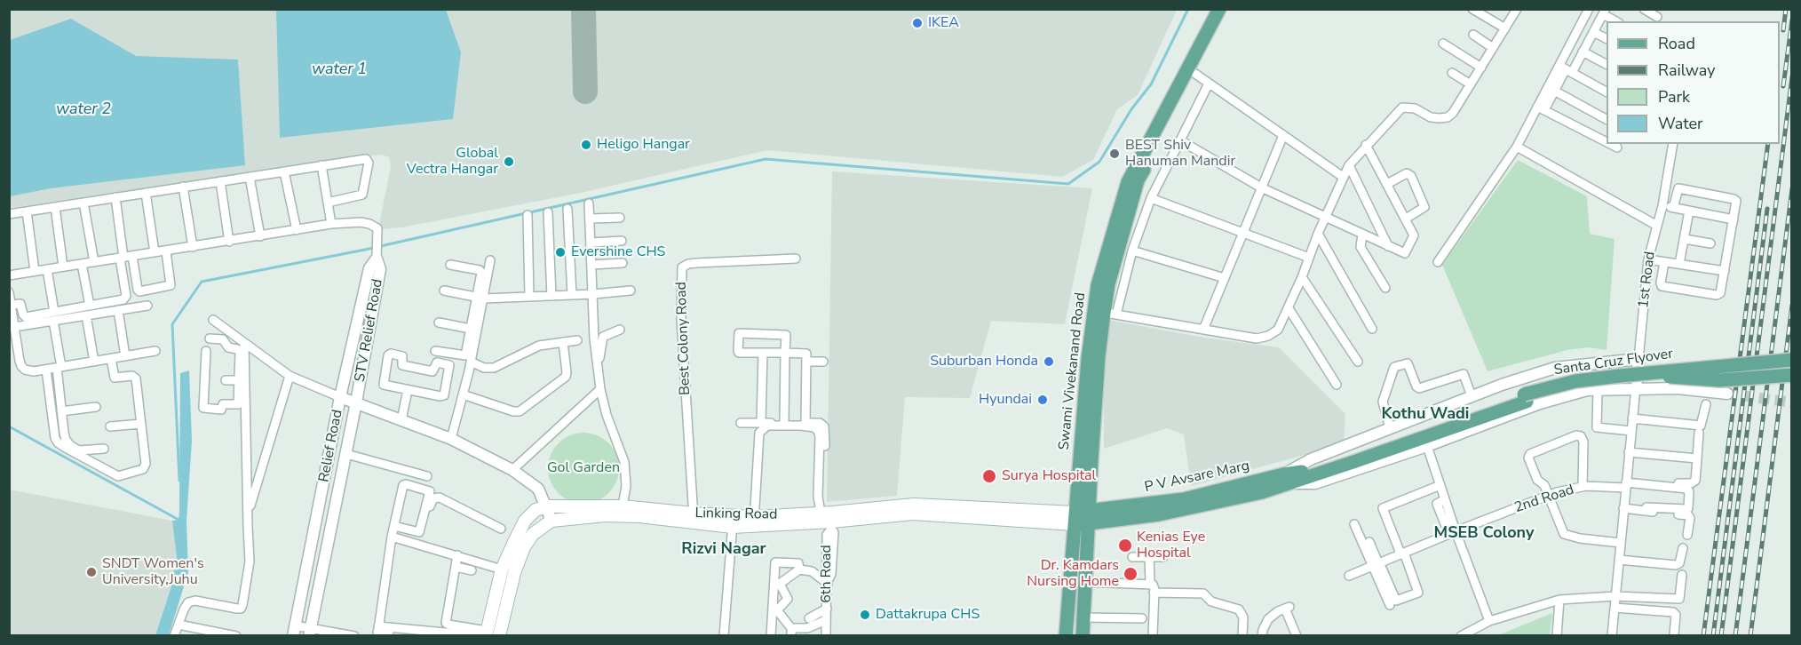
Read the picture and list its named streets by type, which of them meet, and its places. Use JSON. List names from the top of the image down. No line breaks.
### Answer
{"streets":{"main road":["Santa Cruz Flyover","Swami Vivekanand Road","P V Avsare Marg","Linking Road"],"street":["1st Road","STV Relief Road","Best Colony Road","Relief Road","2nd Road","6th Road"]},"crossings":[["1st Road","P V Avsare Marg"],["1st Road","2nd Road"],["STV Relief Road","Relief Road"],["Best Colony Road","Linking Road"],["Santa Cruz Flyover","P V Avsare Marg"],["Swami Vivekanand Road","P V Avsare Marg"],["Swami Vivekanand Road","Linking Road"],["P V Avsare Marg","Linking Road"],["Linking Road","6th Road"]],"districts":["Kothu Wadi","MSEB Colony","Rizvi Nagar"],"water":["water 1","water 2"],"parks":["Gol Garden"],"places":["IKEA","Heligo Hangar","BEST Shiv Hanuman Mandir","Global Vectra Hangar","Evershine CHS","Suburban Honda","Hyundai","Surya Hospital","Kenias Eye Hospital","SNDT Women's University,Juhu","Dr. Kamdars Nursing Home","Dattakrupa CHS"],"legend":["Road","Railway","Park","Water"]}
